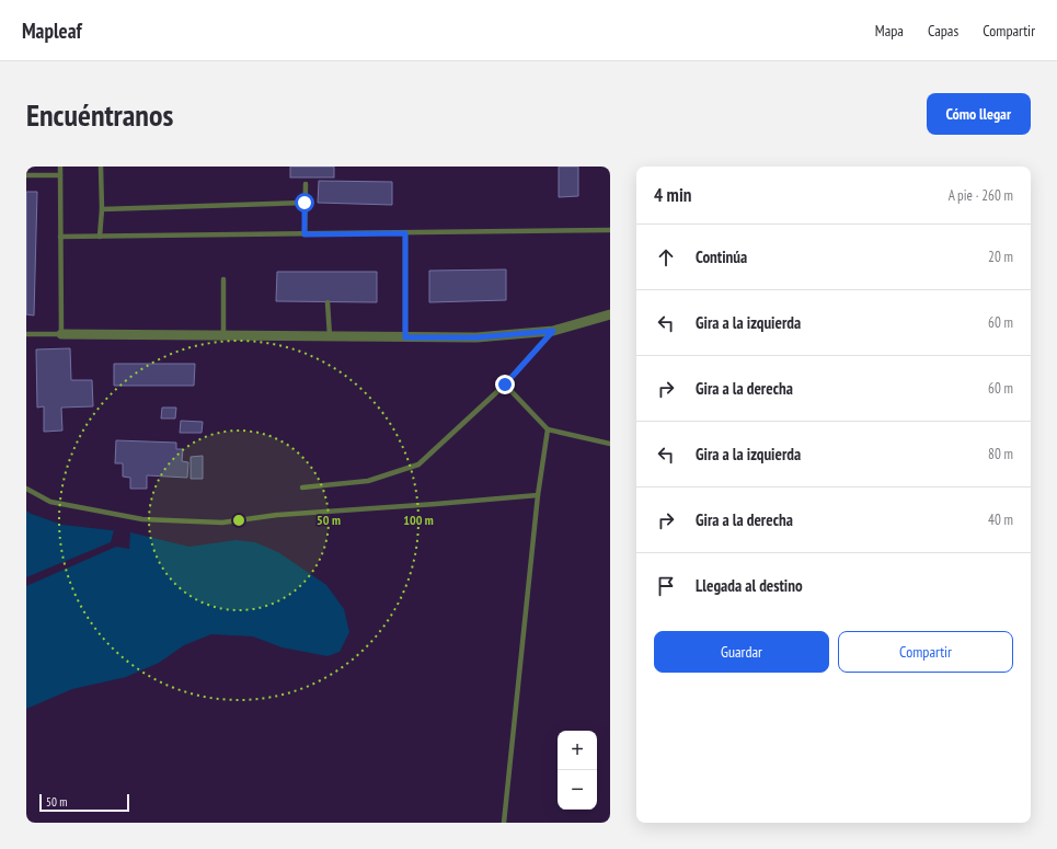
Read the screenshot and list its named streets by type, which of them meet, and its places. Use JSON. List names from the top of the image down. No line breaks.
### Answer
{"scale_bar":"50 m","page":{"header":"Mapleaf","nav":["Mapa","Capas","Compartir"],"buttons":["Cómo llegar",["Guardar","Compartir"]],"title":"Encuéntranos","heading":["4 min","A pie · 260 m"],"list":[["Continúa","20 m"],["Gira a la izquierda","60 m"],["Gira a la derecha","60 m"],["Gira a la izquierda","80 m"],["Gira a la derecha","40 m"],"Llegada al destino"],"map_buttons":["+","−"],"scale":"50 m"},"rings":["50 m","100 m"]}
